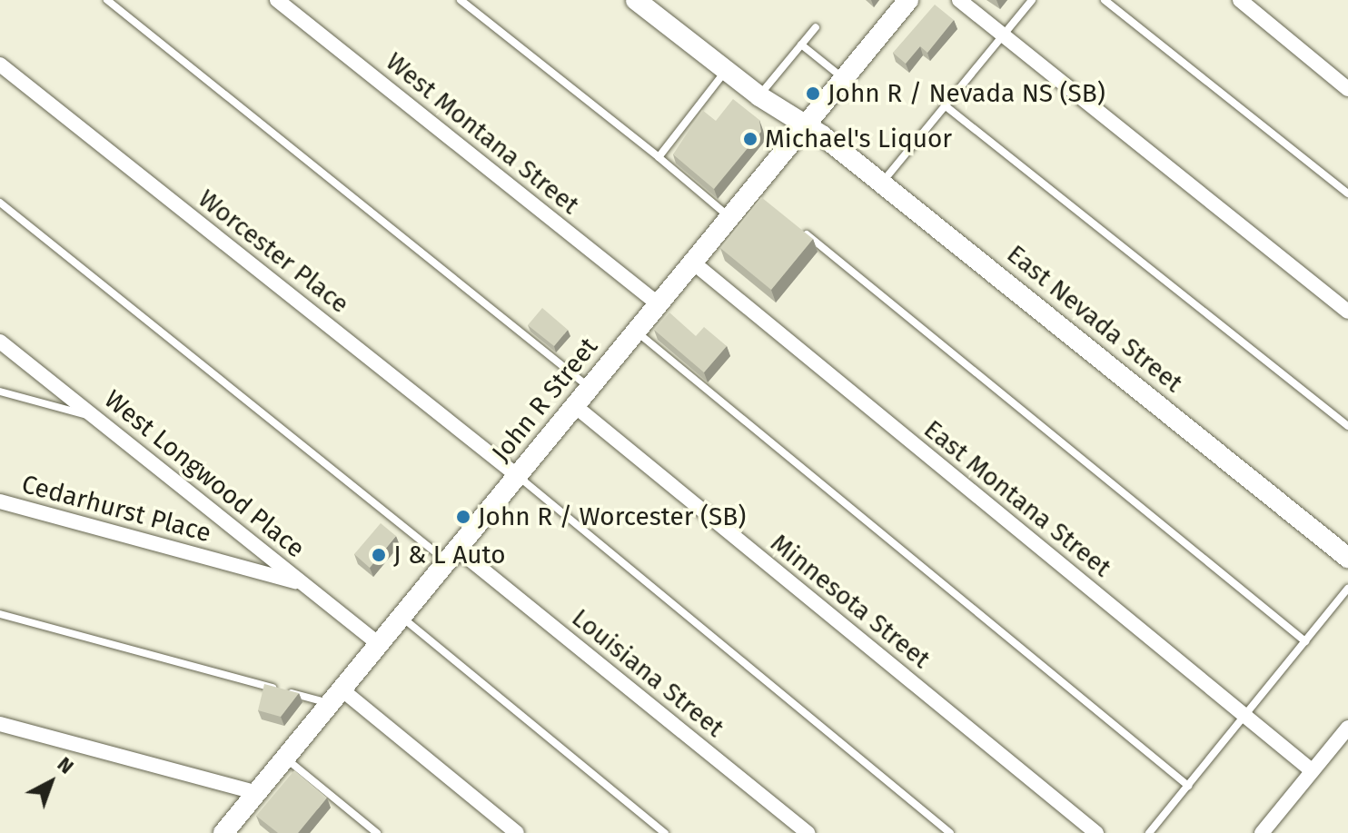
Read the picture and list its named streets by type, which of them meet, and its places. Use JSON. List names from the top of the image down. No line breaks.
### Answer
{"streets":{"main road":["East Nevada Street","John R Street"],"street":["West Montana Street","Worcester Place","West Longwood Place","East Montana Street","Cedarhurst Place","Minnesota Street","Louisiana Street"]},"crossings":[["West Montana Street","John R Street"],["Worcester Place","John R Street"],["East Nevada Street","John R Street"],["John R Street","West Longwood Place"],["John R Street","East Montana Street"],["John R Street","Minnesota Street"],["John R Street","Louisiana Street"],["West Longwood Place","Cedarhurst Place"]],"places":["John R / Nevada NS (SB)","Michael's Liquor","John R / Worcester (SB)","J & L Auto"],"north":"top right"}
